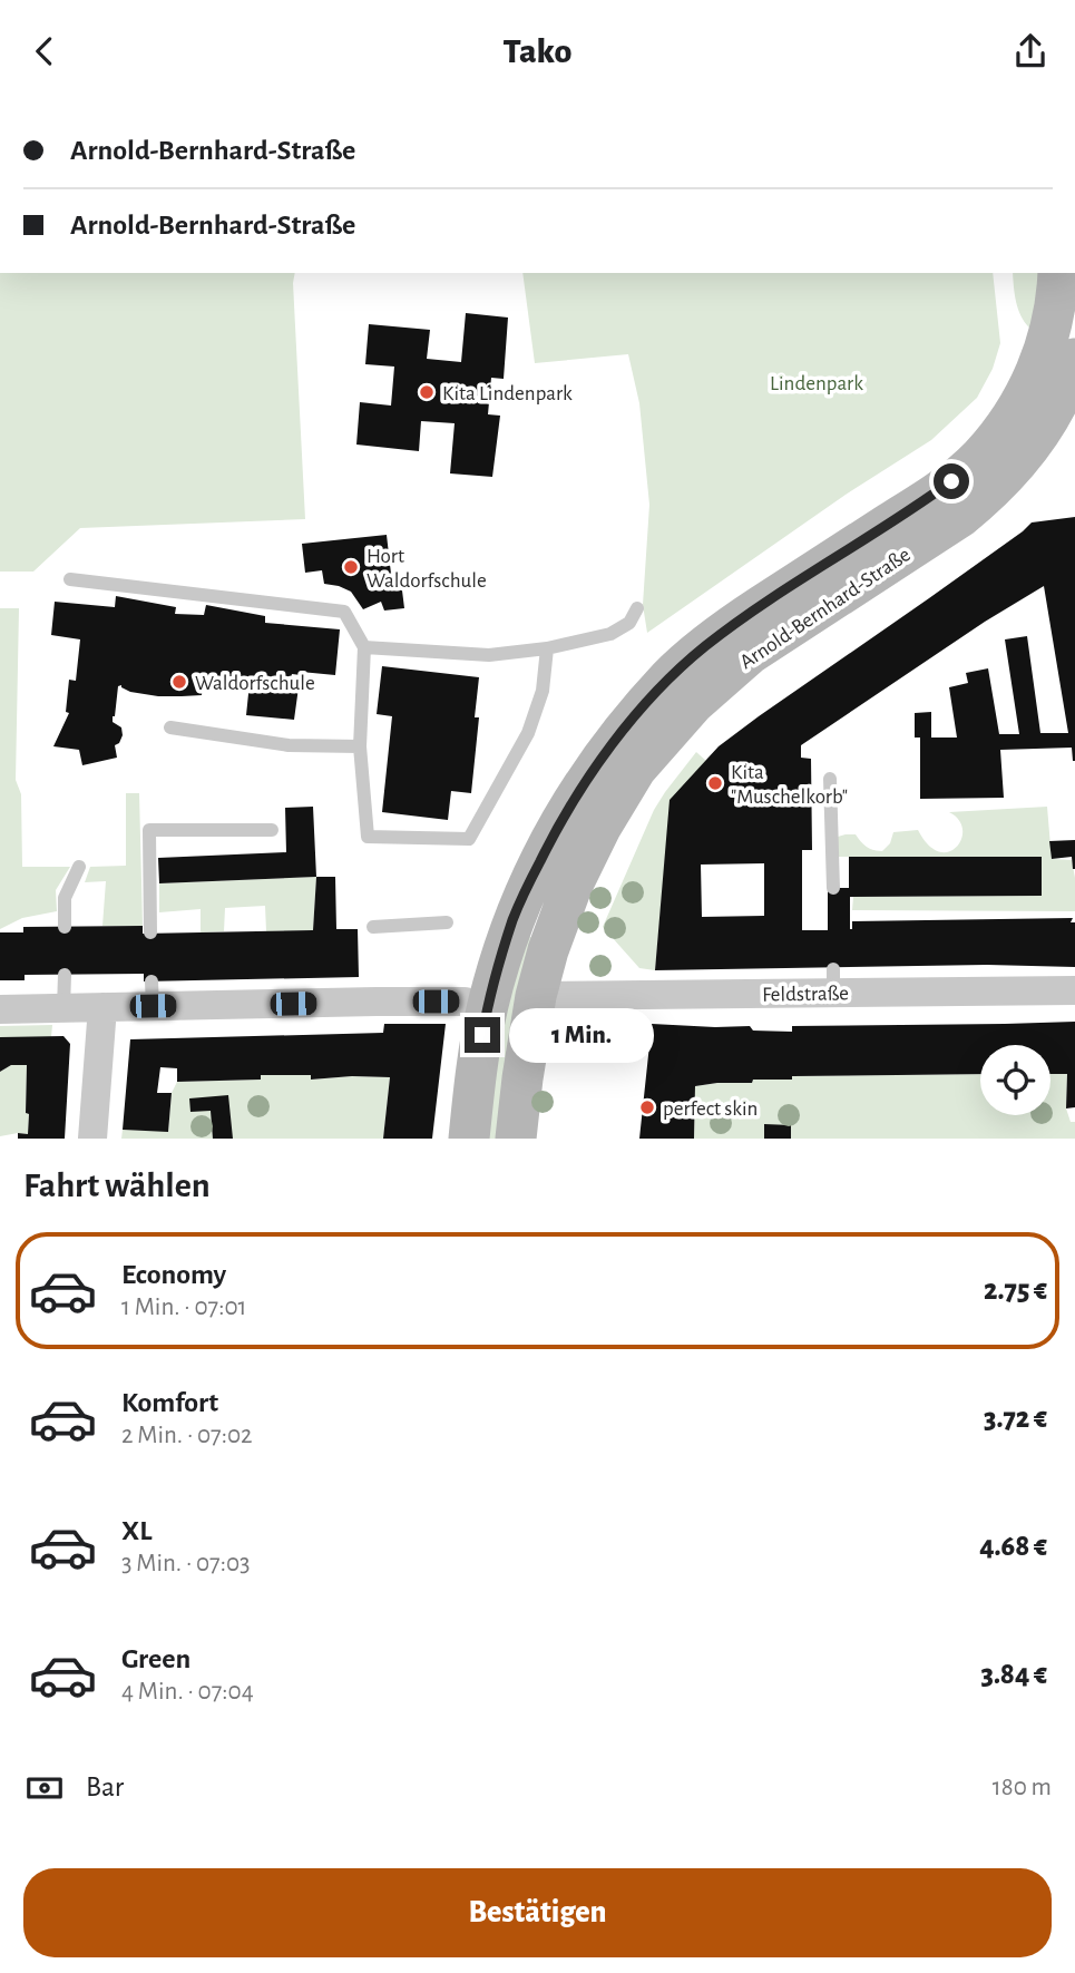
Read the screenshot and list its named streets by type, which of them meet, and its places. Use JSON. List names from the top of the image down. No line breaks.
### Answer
{"streets":{"main road":["Arnold-Bernhard-Straße"],"street":["Feldstraße"]},"crossings":[["Arnold-Bernhard-Straße","Feldstraße"]],"parks":["Lindenpark"],"places":["Kita Lindenpark","Hort Waldorfschule","Waldorfschule","Kita \"Muschelkorb\"","perfect skin"],"page":{"header":"Tako","banner":["Arnold-Bernhard-Straße","Arnold-Bernhard-Straße"],"bubble":"1 Min.","heading":"Fahrt wählen","list":[{"name":"Economy","note":"1 Min. · 07:01","value":"2.75 €"},{"name":"Komfort","note":"2 Min. · 07:02","value":"3.72 €"},{"name":"XL","note":"3 Min. · 07:03","value":"4.68 €"},{"name":"Green","note":"4 Min. · 07:04","value":"3.84 €"}],"pay":["Bar","180 m"],"buttons":"Bestätigen"}}
